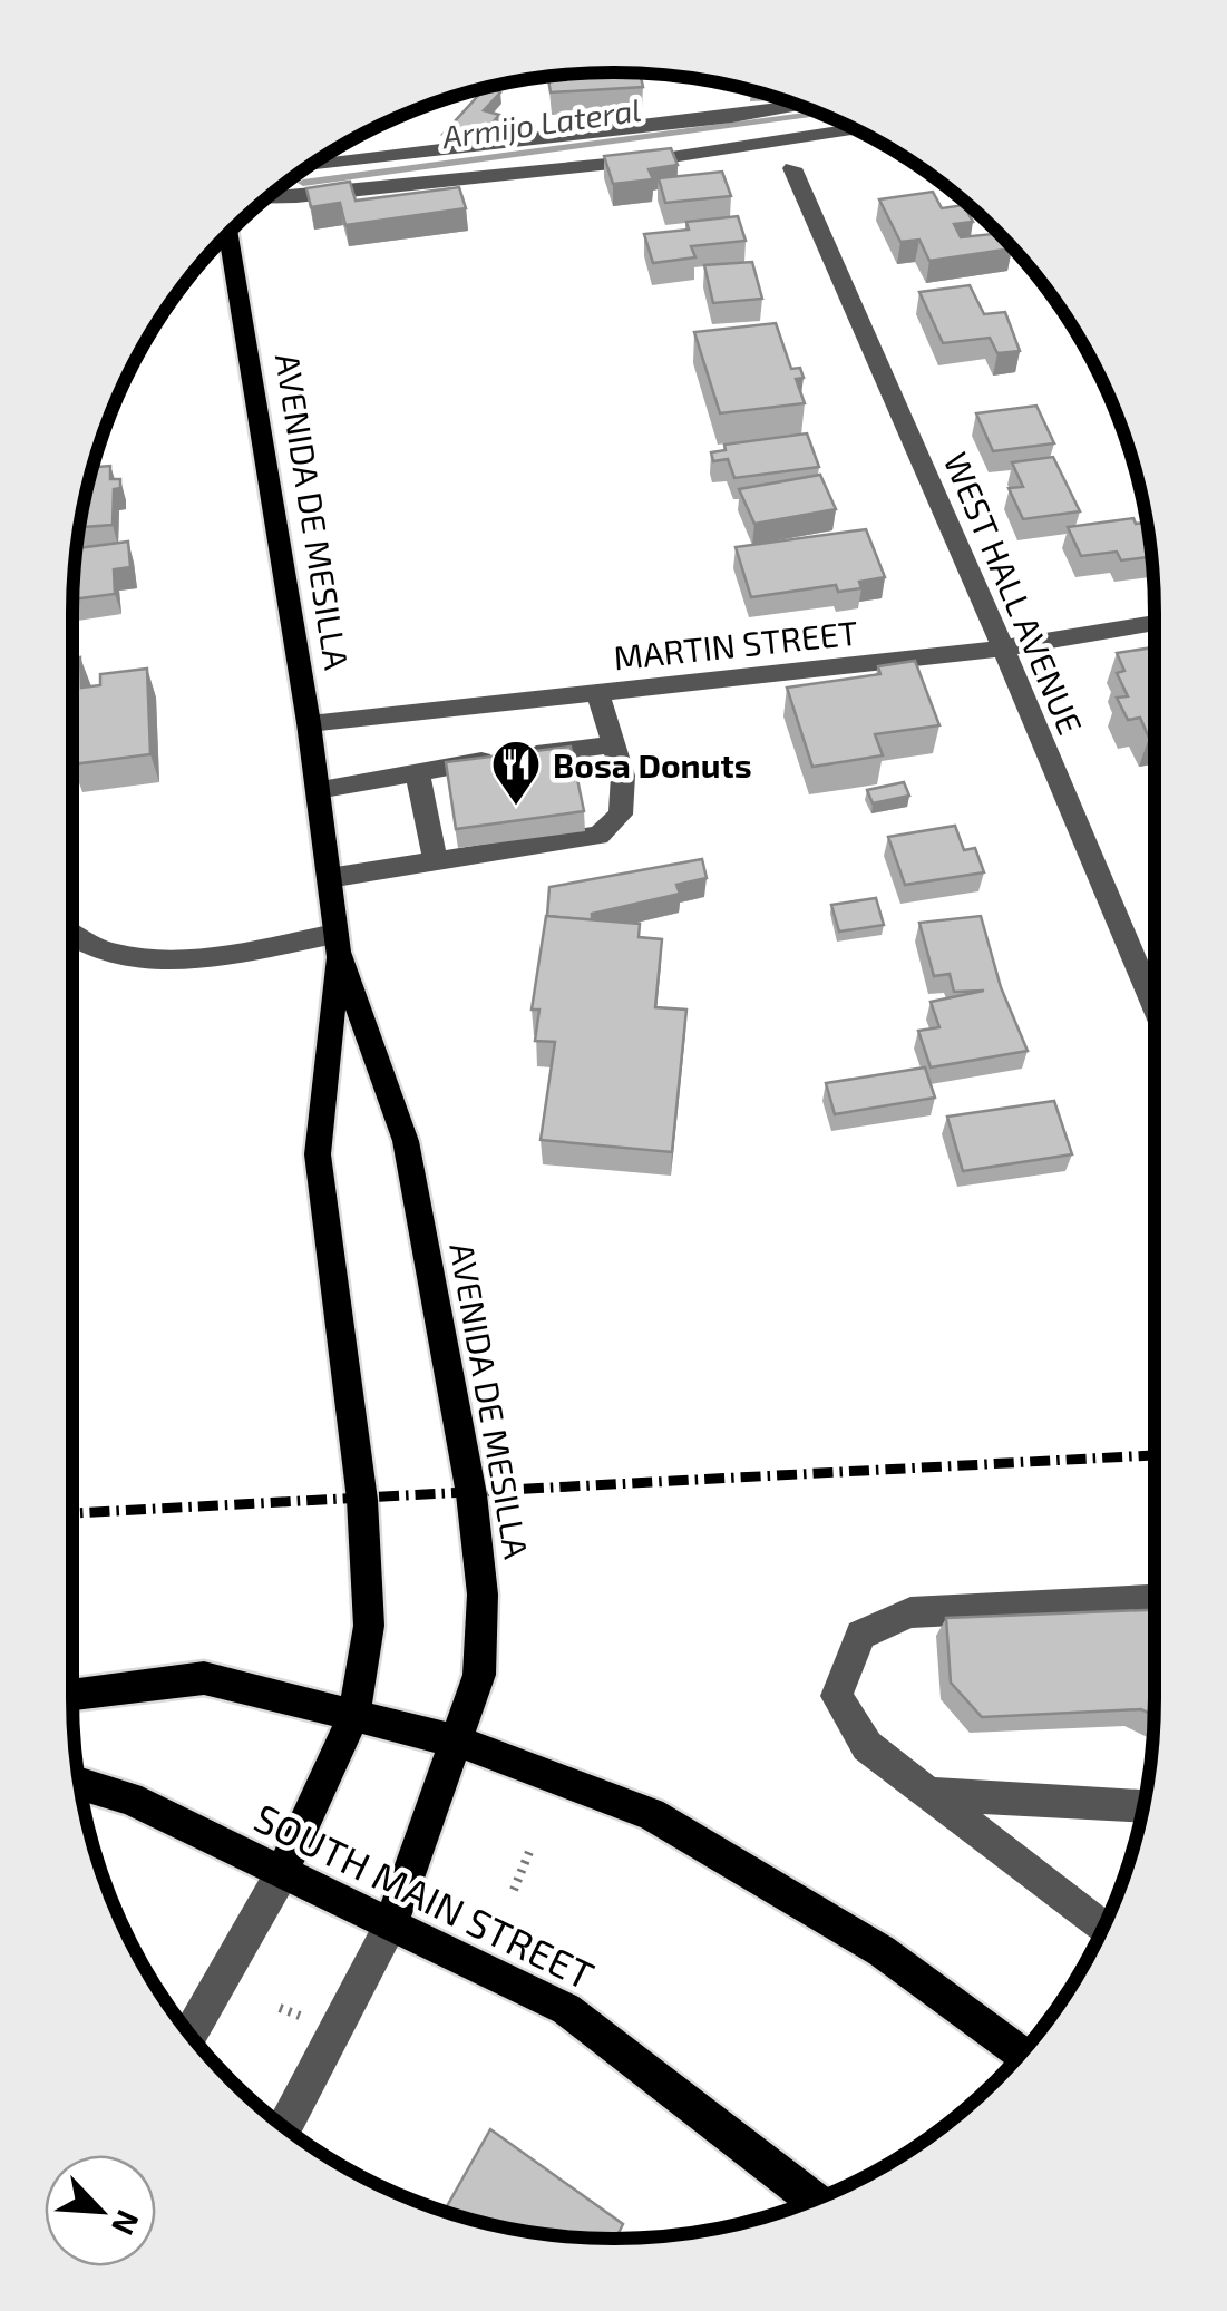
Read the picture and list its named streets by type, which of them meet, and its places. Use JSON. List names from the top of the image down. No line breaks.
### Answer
{"streets":{"main road":["AVENIDA DE MESILLA","SOUTH MAIN STREET"],"street":["WEST HALL AVENUE","MARTIN STREET"]},"crossings":[["AVENIDA DE MESILLA","MARTIN STREET"],["AVENIDA DE MESILLA","SOUTH MAIN STREET"],["WEST HALL AVENUE","MARTIN STREET"]],"water":["Armijo Lateral"],"places":{"restaurant":["Bosa Donuts"]},"north":"bottom right"}
